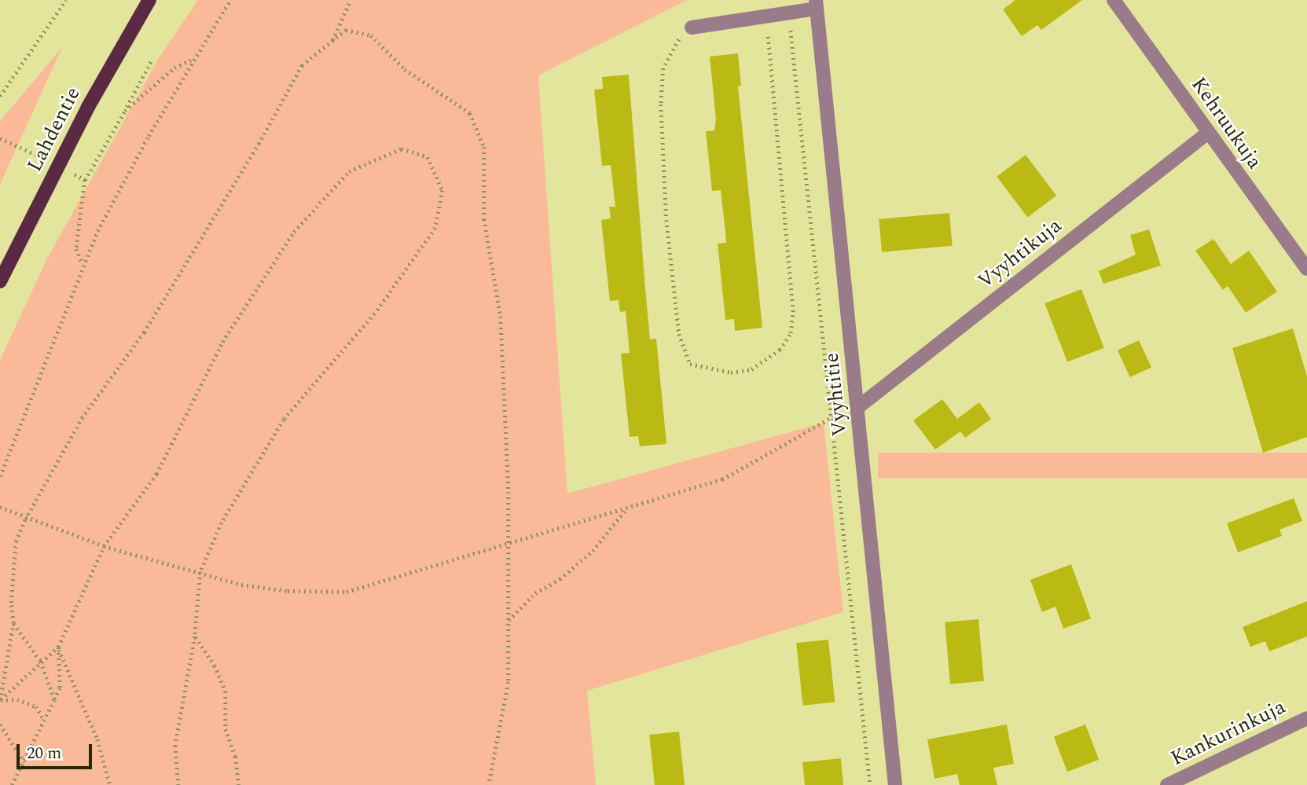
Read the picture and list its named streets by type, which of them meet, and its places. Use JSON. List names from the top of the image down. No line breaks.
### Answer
{"streets":{"main road":["Lahdentie"],"street":["Kehruukuja","Vyyhtikuja","Vyyhtitie","Kankurinkuja"]},"crossings":[["Kehruukuja","Vyyhtikuja"],["Vyyhtikuja","Vyyhtitie"]],"scale_bar":"20 m"}
